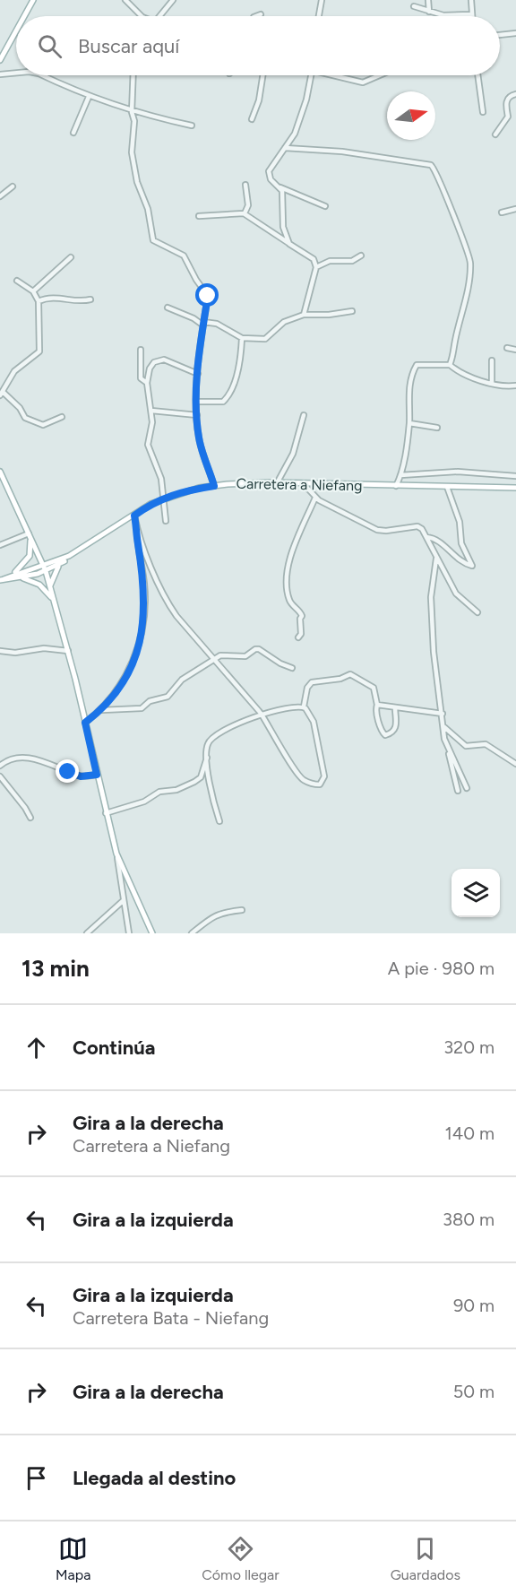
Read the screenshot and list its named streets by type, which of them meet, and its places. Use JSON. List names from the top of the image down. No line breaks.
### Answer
{"streets":{"main road":["Carretera a Niefang"]},"north":"right","page":{"search":"Buscar aquí","heading":["13 min","A pie · 980 m"],"list":[["Continúa","320 m"],["Gira a la derecha","Carretera a Niefang","140 m"],["Gira a la izquierda","380 m"],["Gira a la izquierda","Carretera Bata - Niefang","90 m"],["Gira a la derecha","50 m"],"Llegada al destino"],"nav":["Mapa","Cómo llegar","Guardados"]}}
